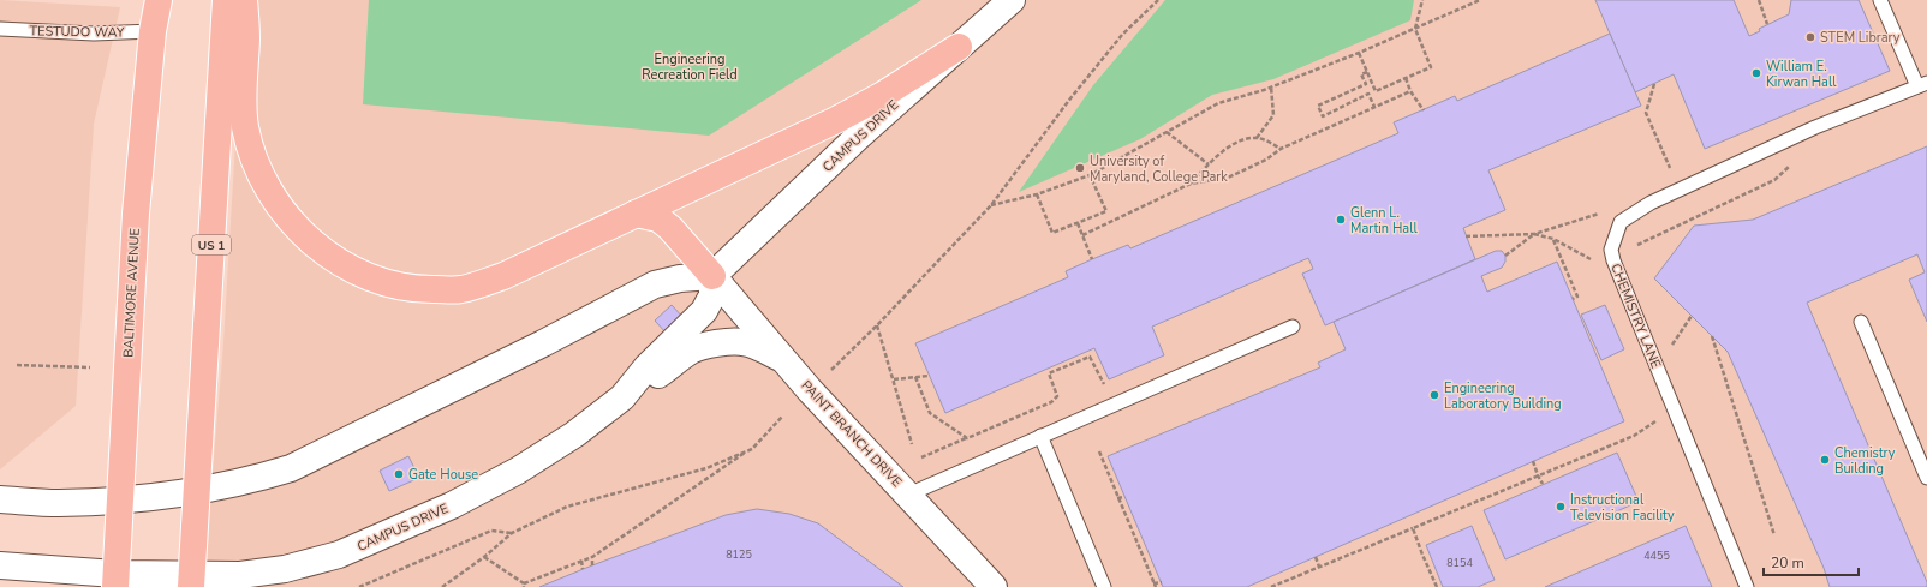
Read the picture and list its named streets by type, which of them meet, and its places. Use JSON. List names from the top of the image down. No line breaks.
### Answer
{"streets":{"main road":["US 1","BALTIMORE AVENUE"],"street":["CAMPUS DRIVE","PAINT BRANCH DRIVE"],"lane":["TESTUDO WAY","CHEMISTRY LANE"]},"crossings":[["TESTUDO WAY","BALTIMORE AVENUE"],["CAMPUS DRIVE","US 1"],["CAMPUS DRIVE","BALTIMORE AVENUE"],["CAMPUS DRIVE","PAINT BRANCH DRIVE"]],"parks":["Engineering Recreation Field"],"places":["STEM Library","William E. Kirwan Hall","University of Maryland, College Park","Glenn L. Martin Hall","Engineering Laboratory Building","Chemistry Building","Gate House","Instructional Television Facility"],"house_numbers":["8125","4455","8154"],"scale_bar":"20 m"}
